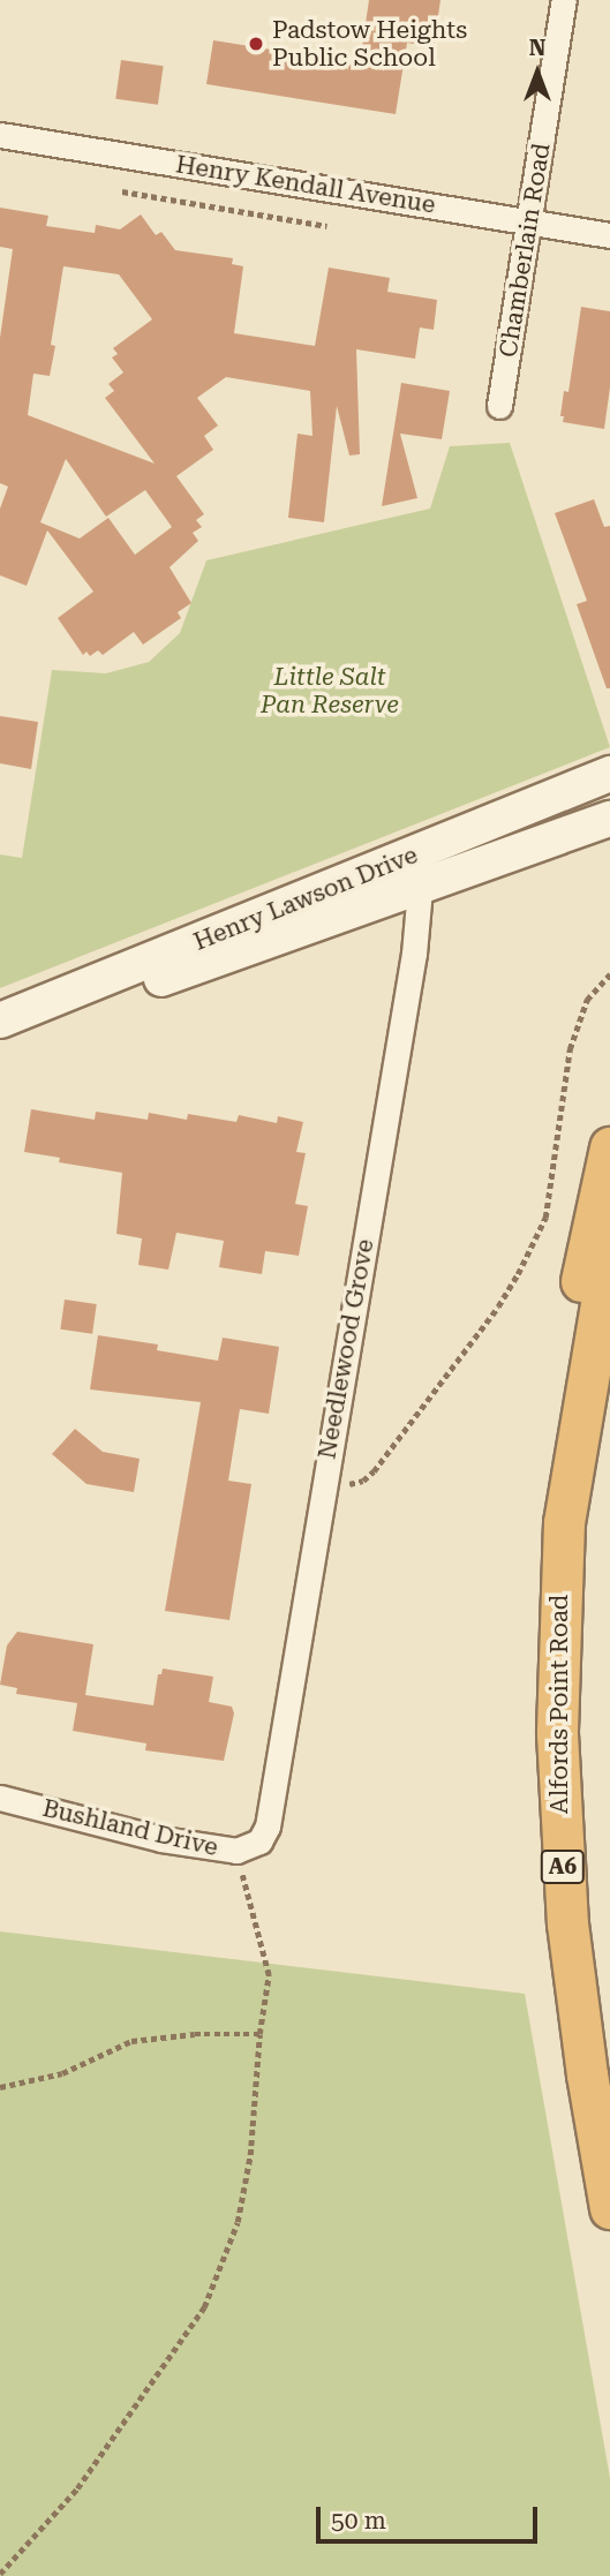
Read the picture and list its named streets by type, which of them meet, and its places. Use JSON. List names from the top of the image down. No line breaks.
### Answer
{"streets":{"highway":["Alfords Point Road","A6"],"main road":["Henry Lawson Drive"],"street":["Henry Kendall Avenue","Chamberlain Road","Needlewood Grove","Bushland Drive"]},"crossings":[["Henry Kendall Avenue","Chamberlain Road"],["Henry Lawson Drive","Needlewood Grove"],["Needlewood Grove","Bushland Drive"]],"parks":["Little Salt Pan Reserve"],"places":["Padstow Heights Public School"],"scale_bar":"50 m","north":"top"}
